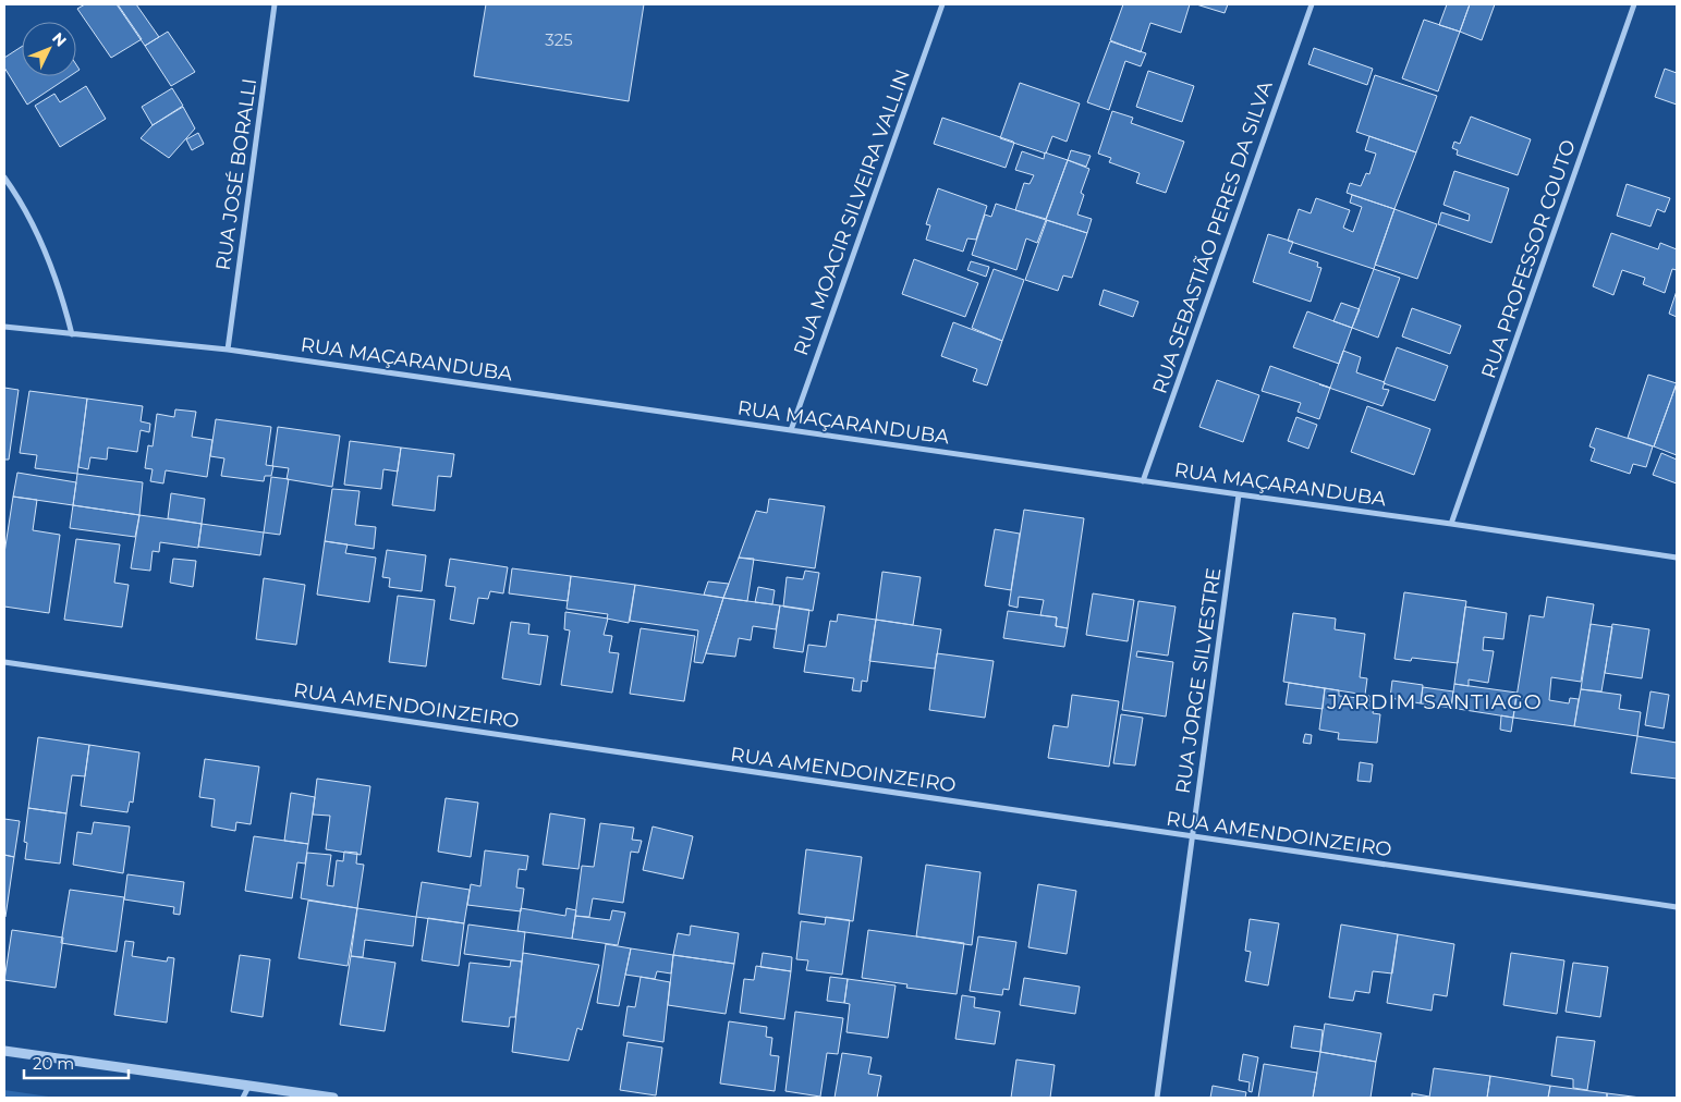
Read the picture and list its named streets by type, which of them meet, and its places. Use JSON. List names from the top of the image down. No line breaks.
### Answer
{"streets":{"street":["RUA JOSÉ BORALLI","RUA MOACIR SILVEIRA VALLIN","RUA SEBASTIÃO PERES DA SILVA","RUA PROFESSOR COUTO","RUA MAÇARANDUBA","RUA JORGE SILVESTRE","RUA AMENDOINZEIRO"]},"crossings":[["RUA JOSÉ BORALLI","RUA MAÇARANDUBA"],["RUA MOACIR SILVEIRA VALLIN","RUA MAÇARANDUBA"],["RUA SEBASTIÃO PERES DA SILVA","RUA MAÇARANDUBA"],["RUA PROFESSOR COUTO","RUA MAÇARANDUBA"],["RUA MAÇARANDUBA","RUA JORGE SILVESTRE"],["RUA JORGE SILVESTRE","RUA AMENDOINZEIRO"]],"districts":["JARDIM SANTIAGO"],"house_numbers":["325"],"scale_bar":"20 m","north":"top right"}
